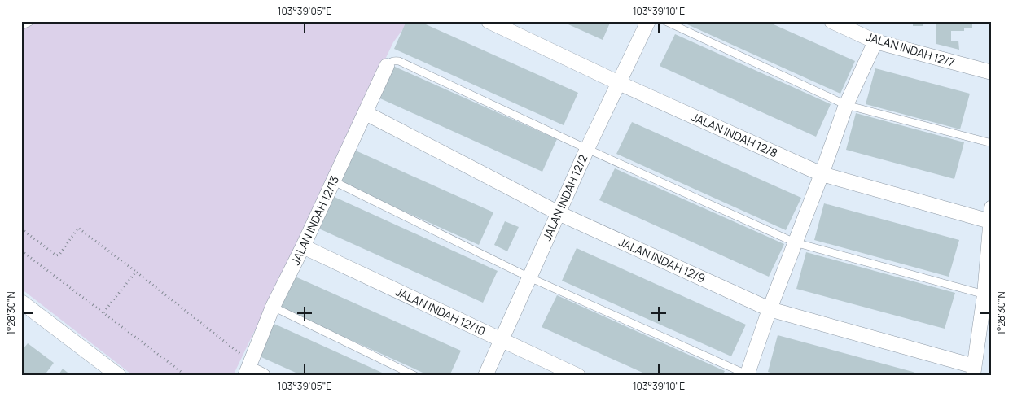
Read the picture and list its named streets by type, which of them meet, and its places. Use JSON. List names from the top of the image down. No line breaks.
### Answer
{"streets":{"street":["JALAN INDAH 12/7","JALAN INDAH 12/8","JALAN INDAH 12/2","JALAN INDAH 12/13","JALAN INDAH 12/9","JALAN INDAH 12/10"]},"crossings":[["JALAN INDAH 12/8","JALAN INDAH 12/2"],["JALAN INDAH 12/2","JALAN INDAH 12/9"],["JALAN INDAH 12/2","JALAN INDAH 12/10"],["JALAN INDAH 12/13","JALAN INDAH 12/9"],["JALAN INDAH 12/13","JALAN INDAH 12/10"]],"coordinates":["103°39'05\"E","103°39'10\"E","1°28'30\"N"]}
